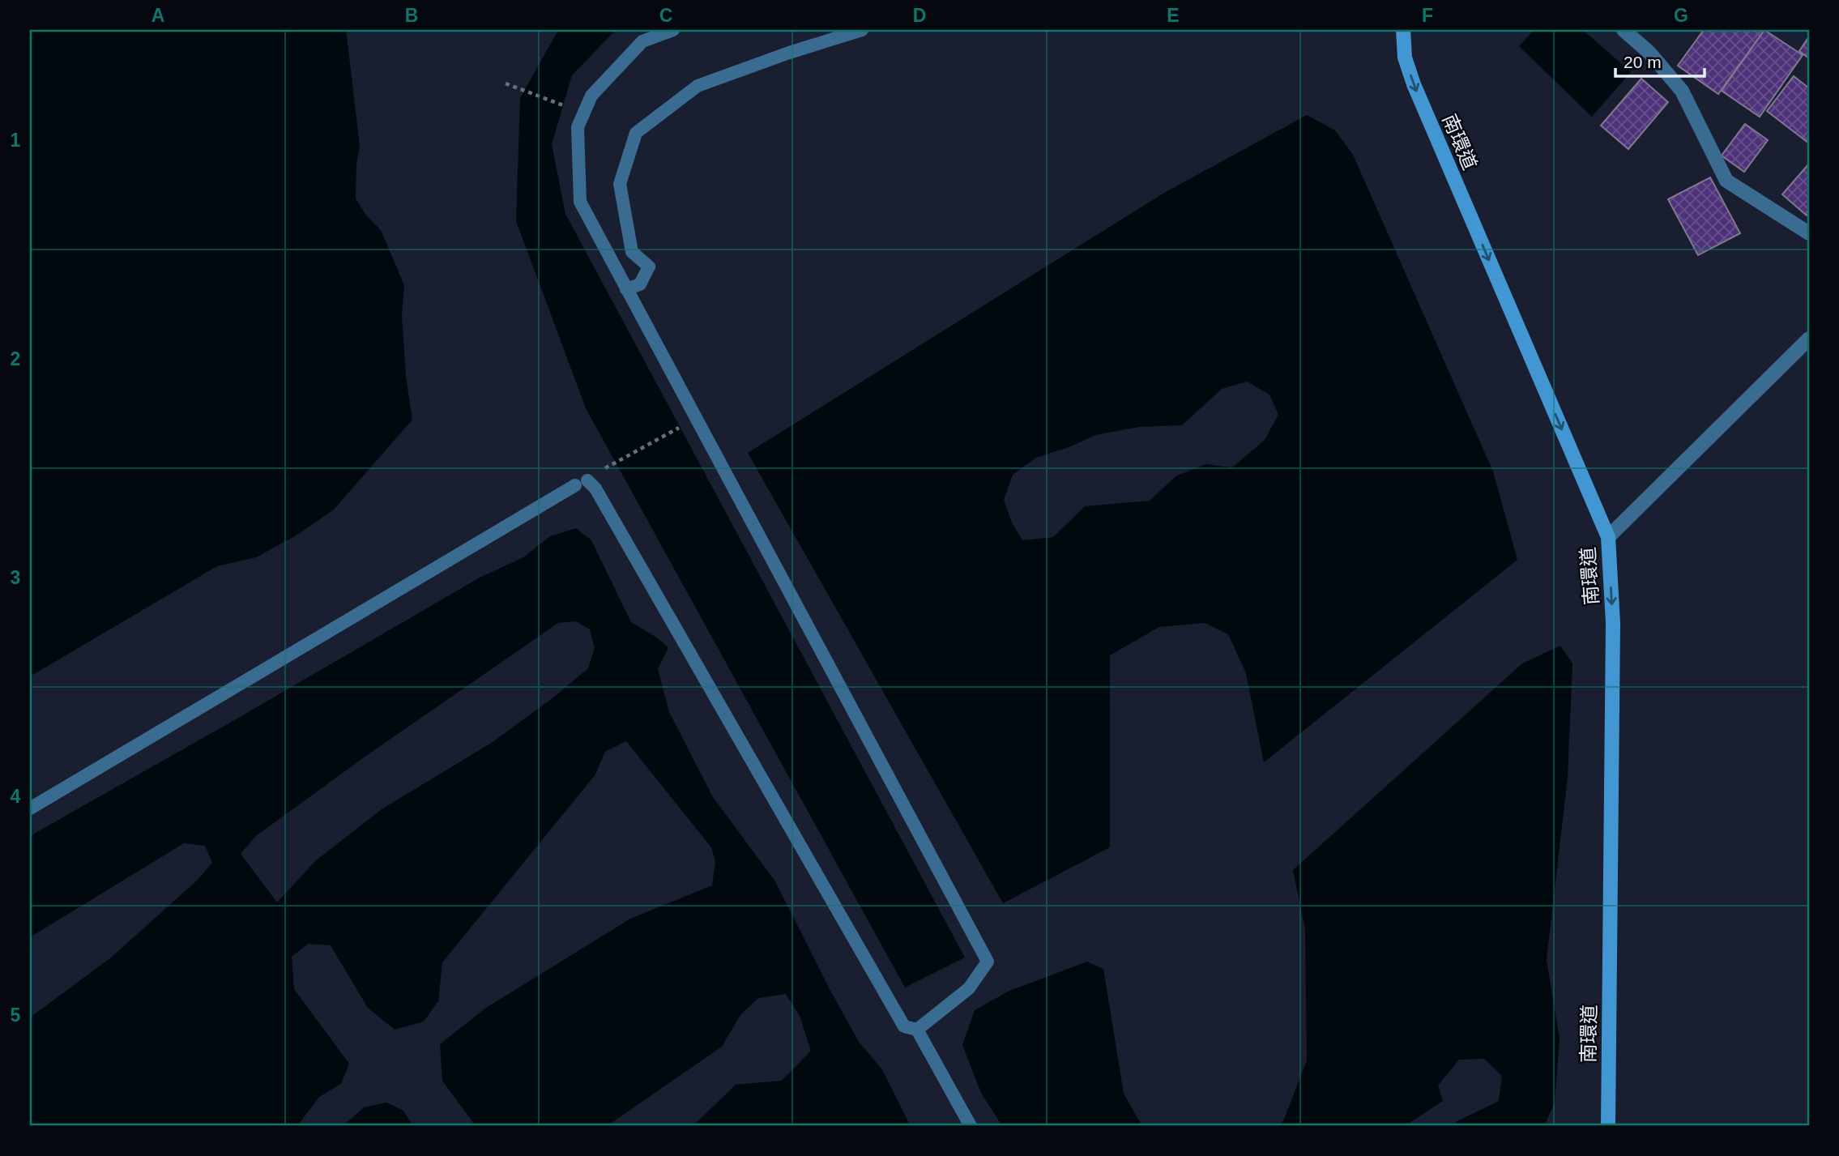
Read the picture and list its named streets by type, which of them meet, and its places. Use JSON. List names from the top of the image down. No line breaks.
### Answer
{"streets":{"street":["南環道"]},"one_way":["南環道"],"scale_bar":"20 m","grid":{"columns":["A","B","C","D","E","F","G"],"rows":["1","2","3","4","5"]}}
